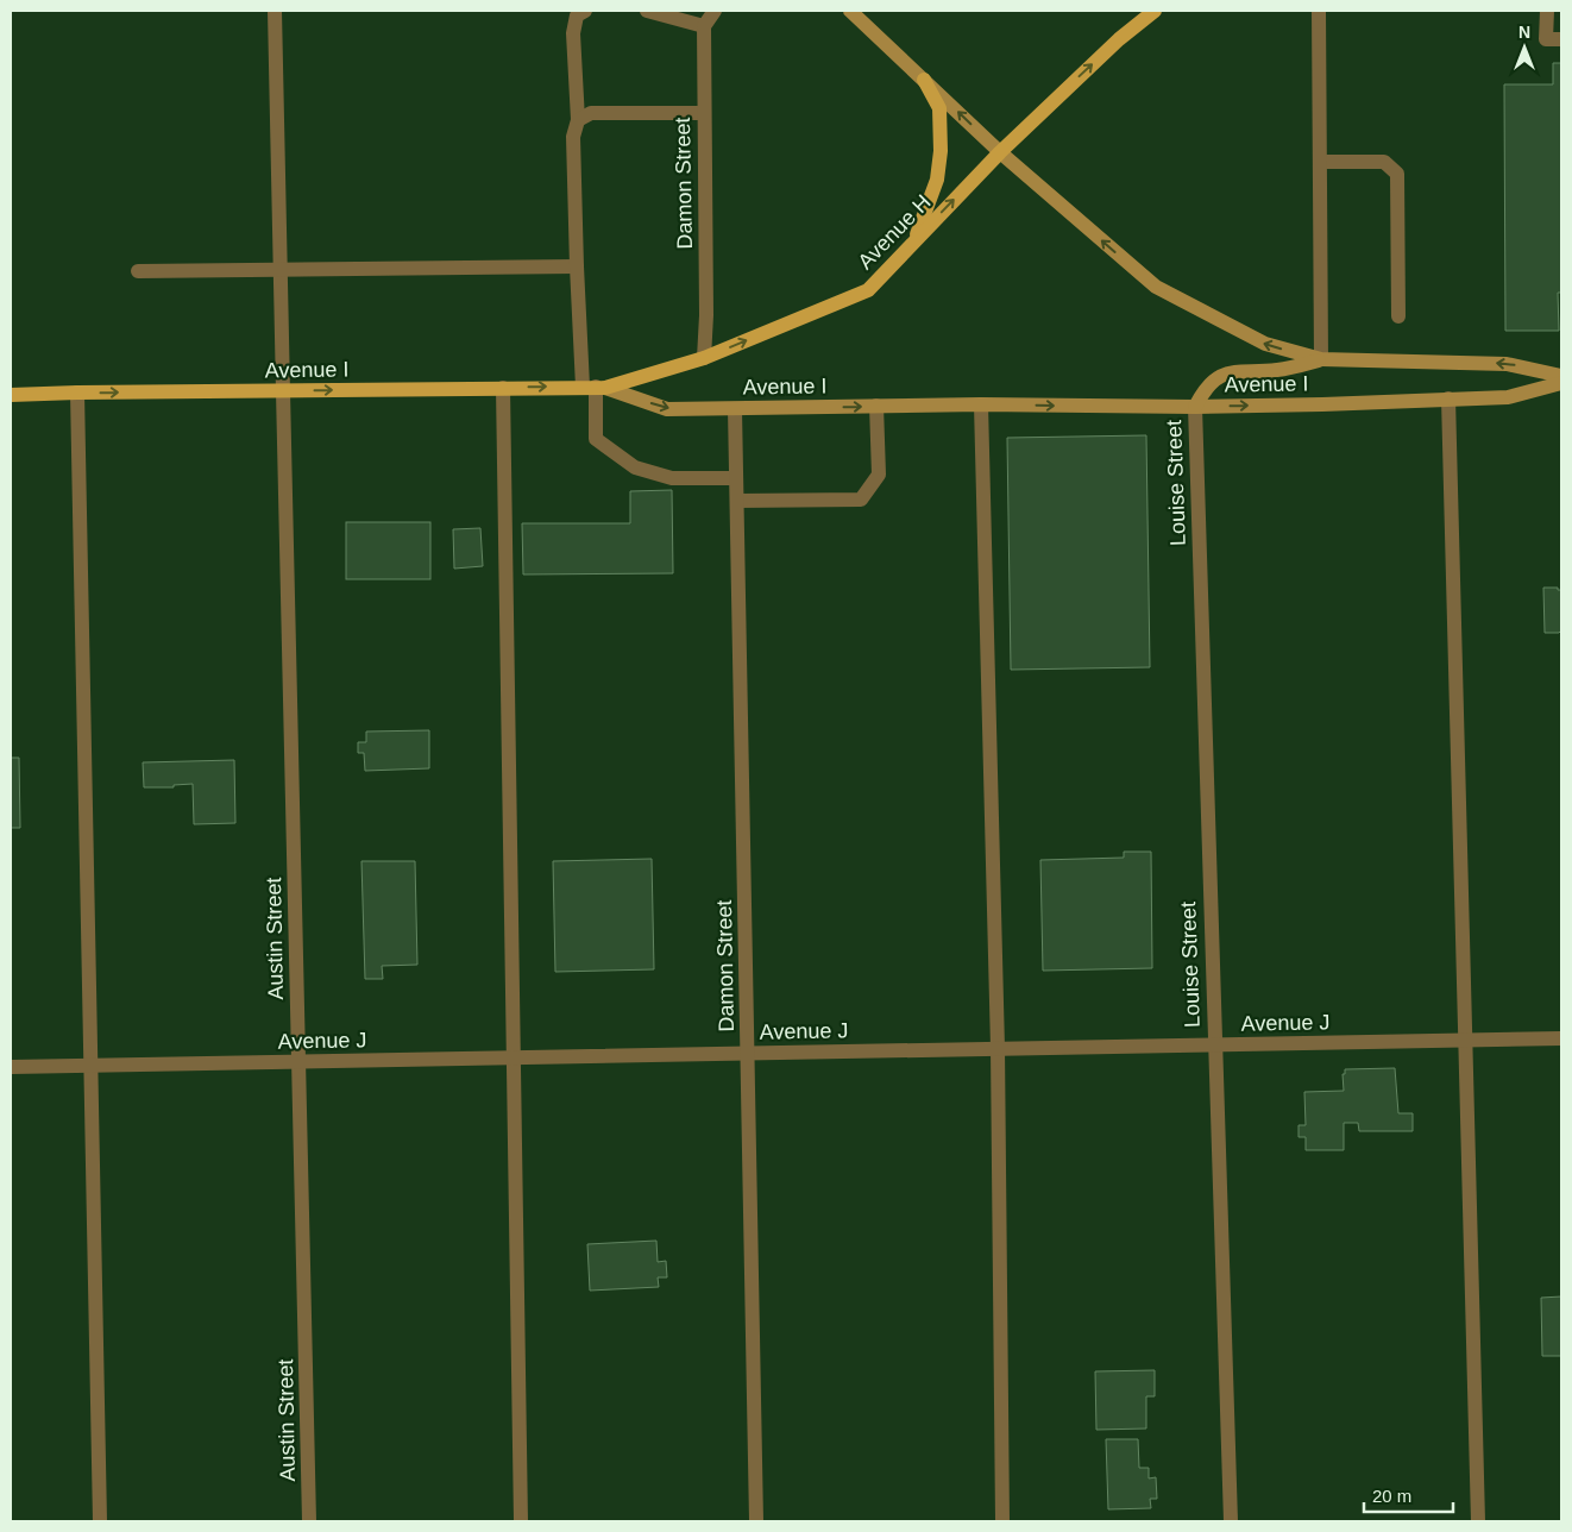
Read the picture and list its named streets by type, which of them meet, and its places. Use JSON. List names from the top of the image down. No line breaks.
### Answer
{"streets":{"main road":["Avenue H","Avenue I"],"street":["Damon Street","Louise Street","Austin Street","Avenue J"]},"crossings":[["Damon Street","Avenue H"],["Damon Street","Avenue I"],["Damon Street","Avenue J"],["Avenue H","Avenue I"],["Avenue I","Louise Street"],["Avenue I","Austin Street"],["Louise Street","Avenue J"],["Austin Street","Avenue J"]],"one_way":["Avenue H"],"scale_bar":"20 m","north":"top"}
